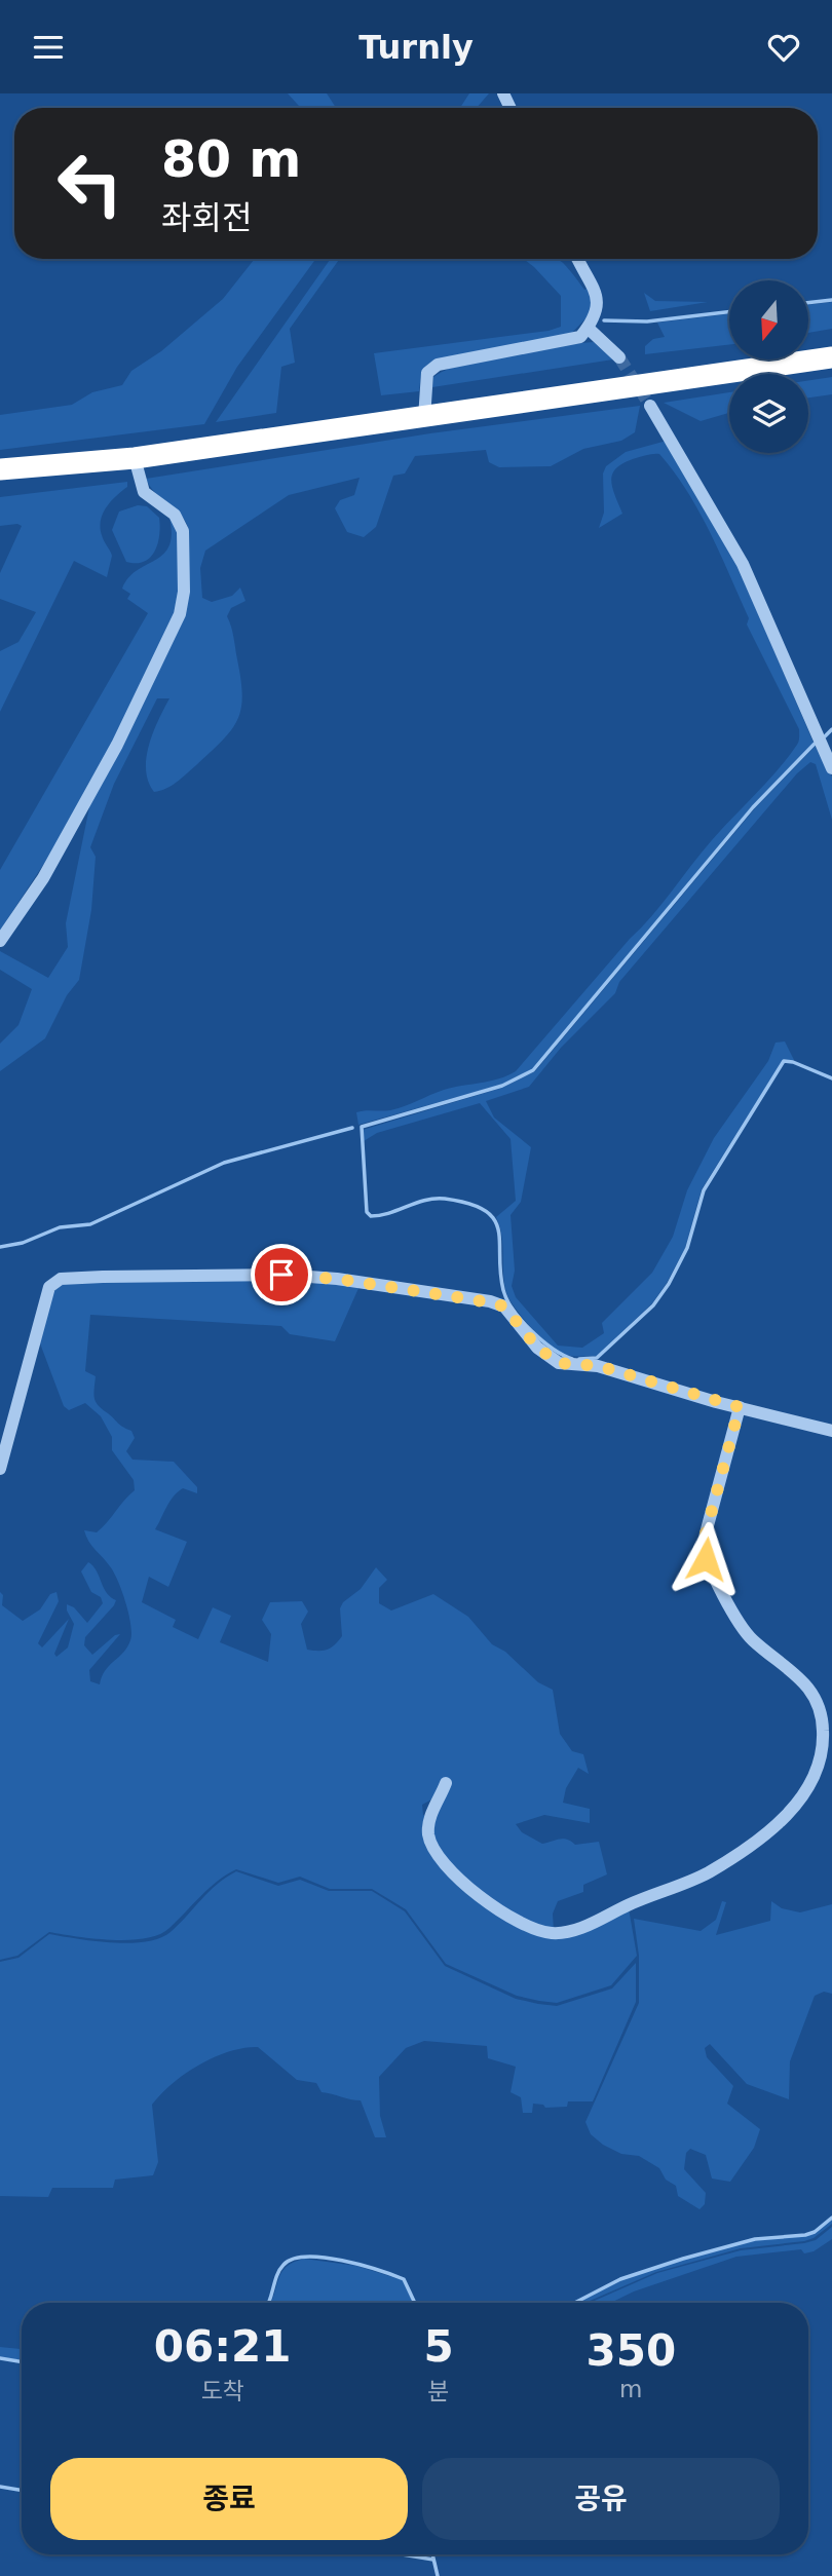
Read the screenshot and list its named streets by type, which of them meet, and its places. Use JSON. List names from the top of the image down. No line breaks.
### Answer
{"north":"bottom","page":{"header":"Turnly","turn":["80 m","좌회전"],"eta":["06:21","도착","5","분","350","m"],"buttons":["종료","공유"]}}
